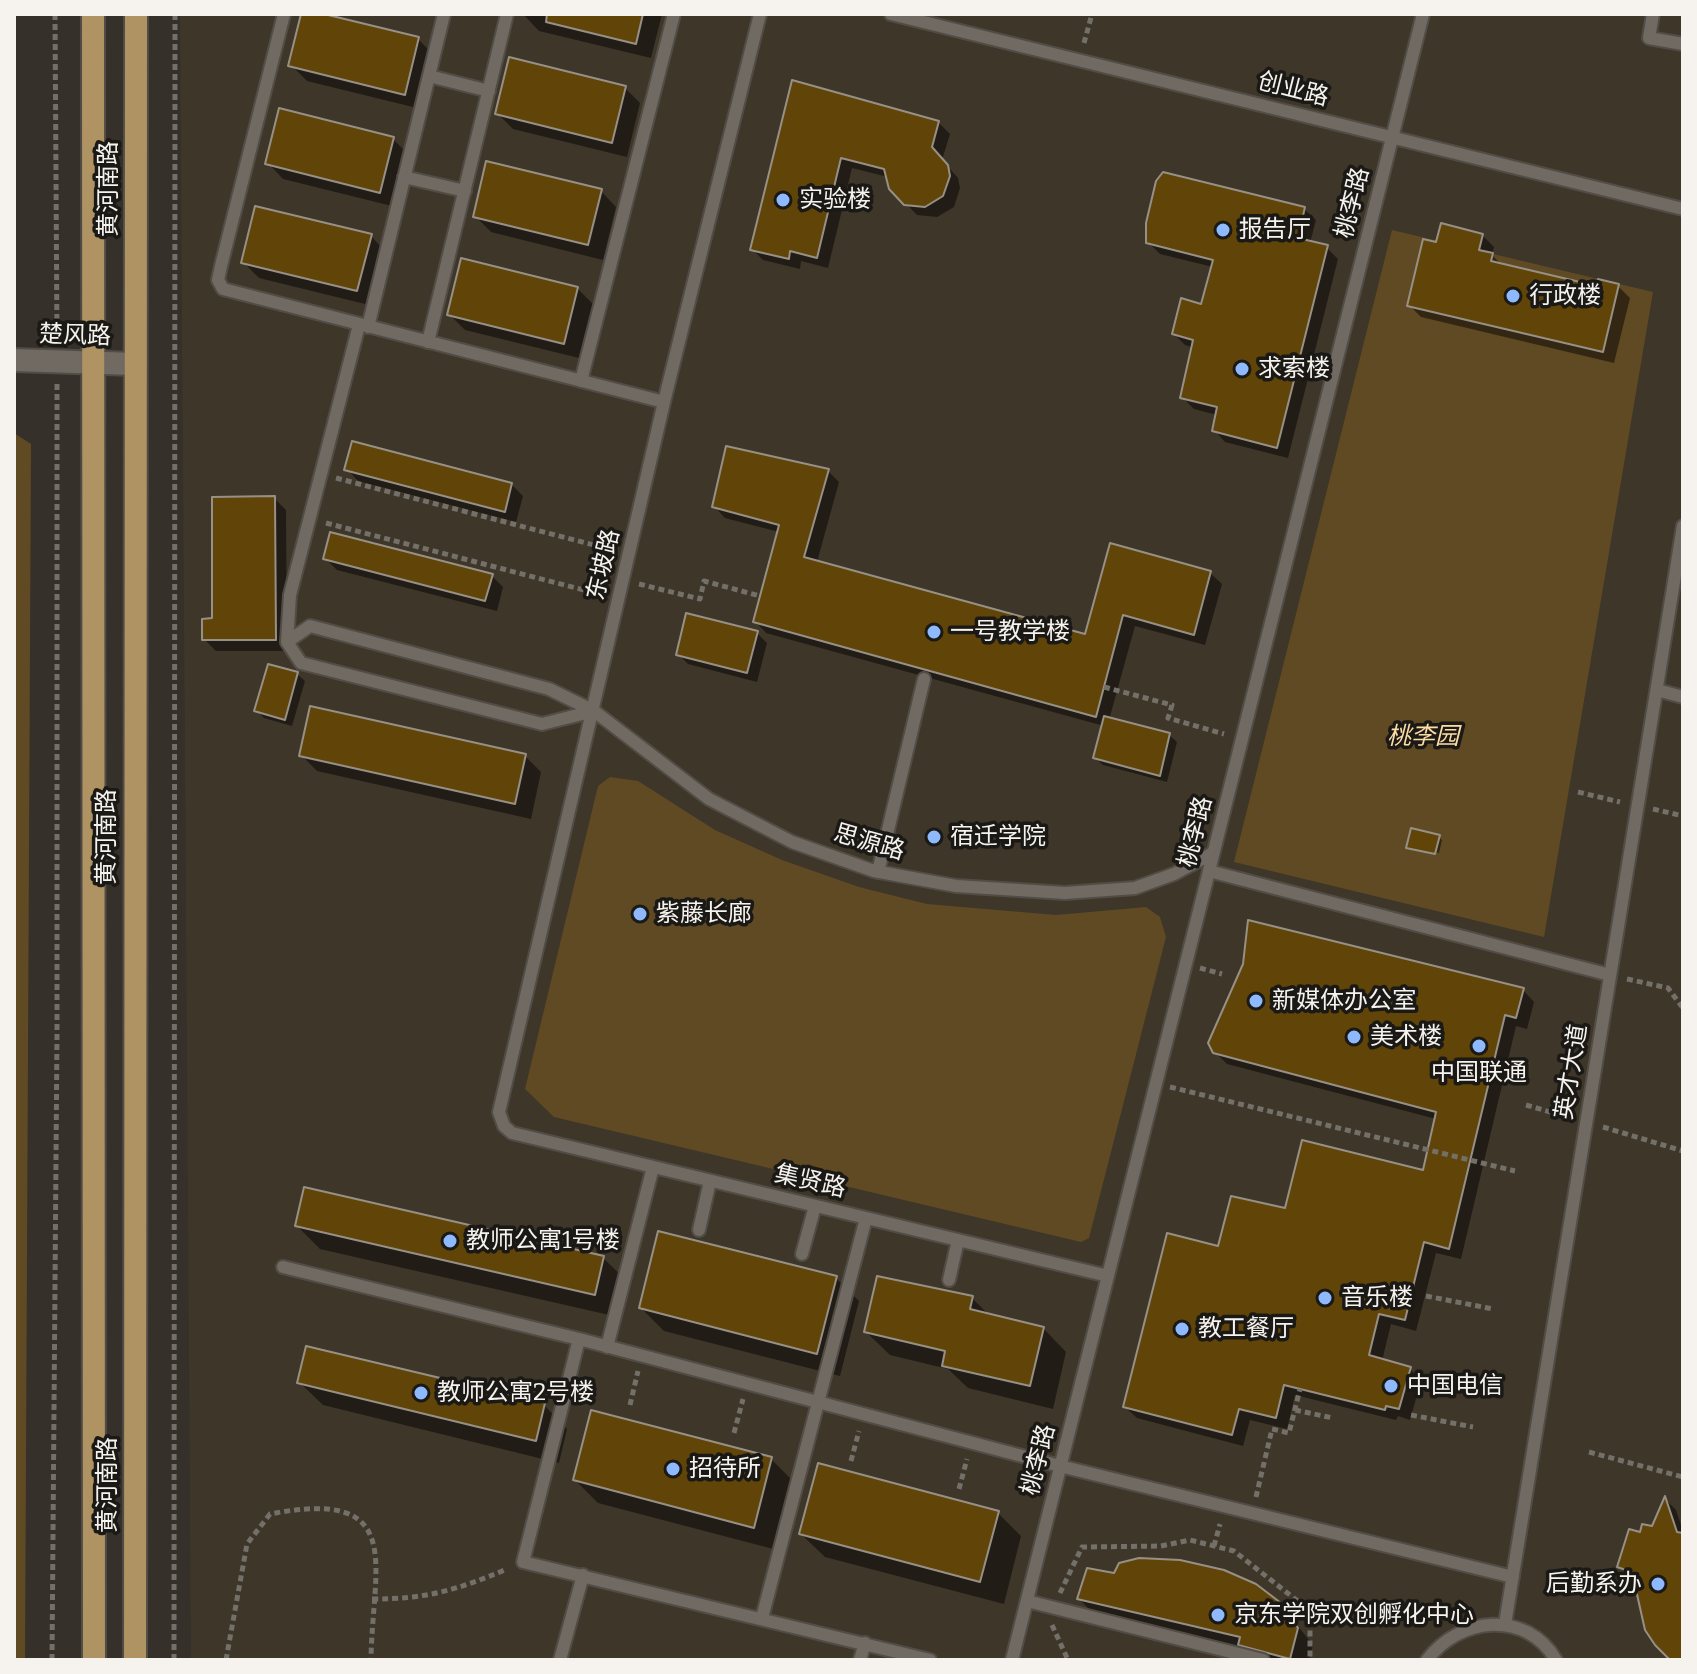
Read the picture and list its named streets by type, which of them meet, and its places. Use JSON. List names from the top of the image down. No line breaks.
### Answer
{"streets":{"main road":["黄河南路"],"street":["楚风路"],"lane":["创业路","桃李路","东坡路","思源路","英才大道","集贤路"]},"crossings":[["创业路","桃李路"],["黄河南路","楚风路"],["桃李路","思源路"],["桃李路","集贤路"],["东坡路","思源路"],["东坡路","集贤路"]],"parks":["桃李园"],"places":["实验楼","报告厅","行政楼","求索楼","一号教学楼","宿迁学院","紫藤长廊","新媒体办公室","美术楼","中国联通","教师公寓1号楼","音乐楼","教工餐厅","中国电信","教师公寓2号楼","招待所","后勤系办","京东学院双创孵化中心"]}
